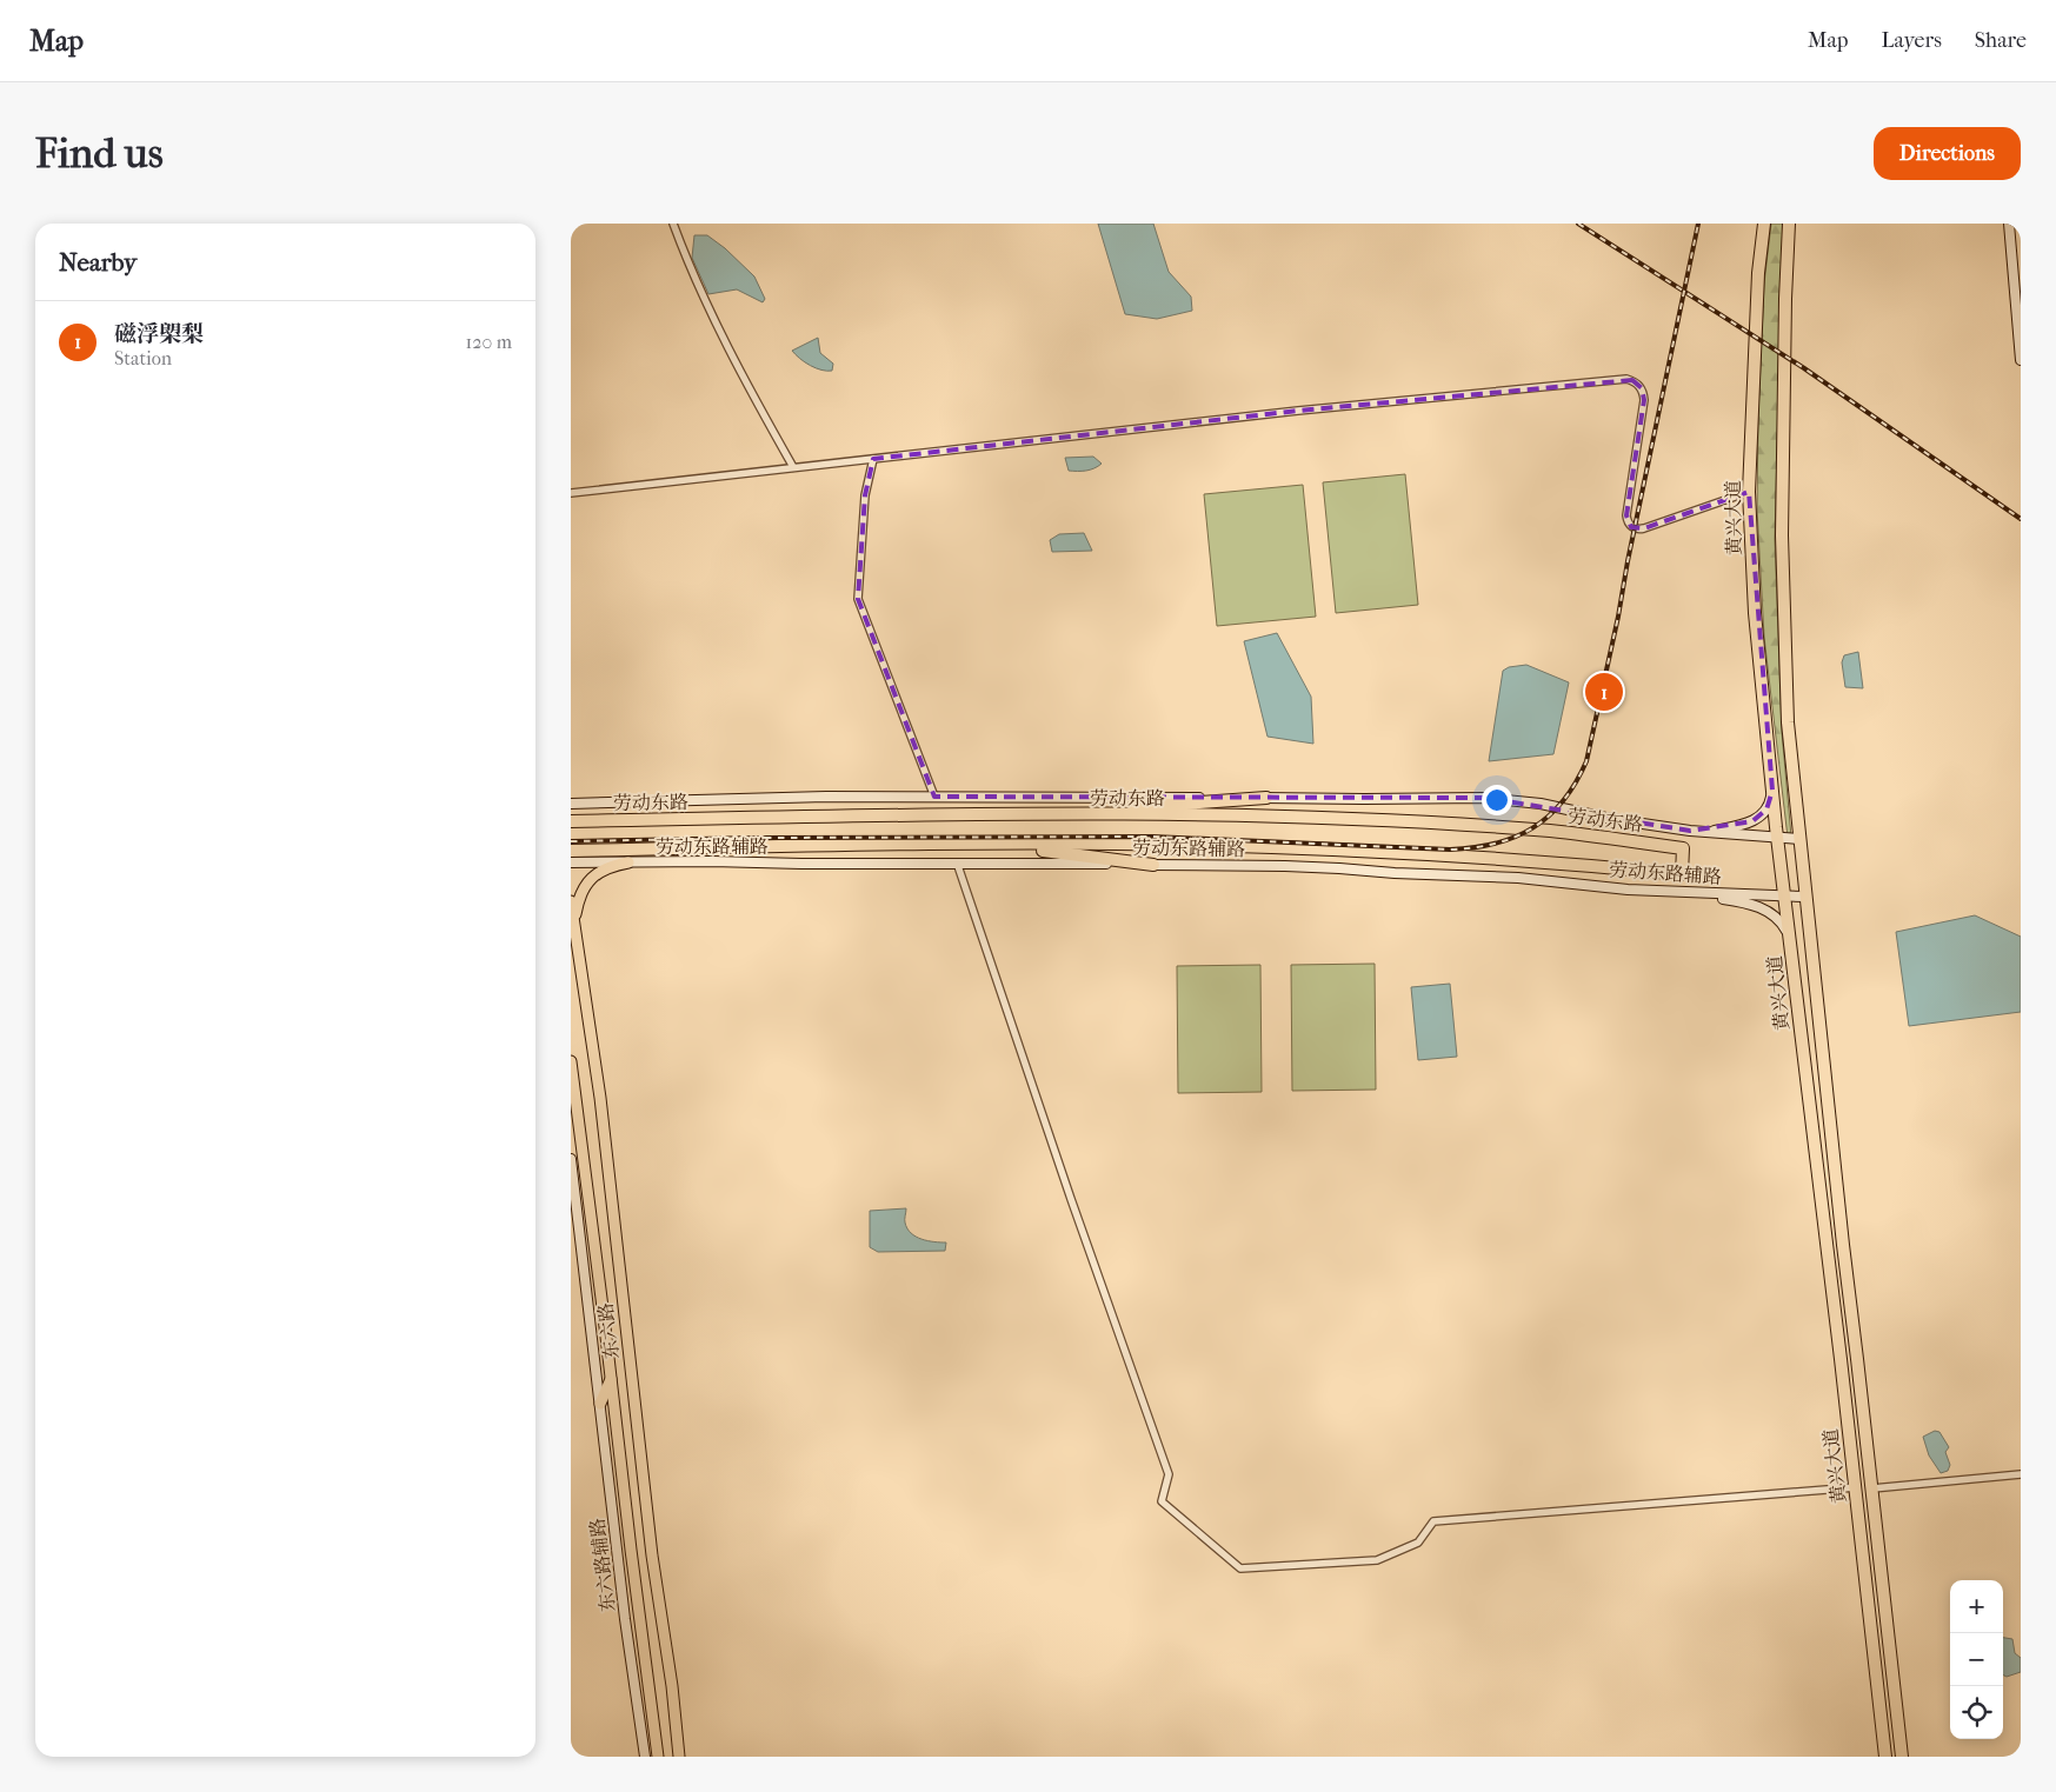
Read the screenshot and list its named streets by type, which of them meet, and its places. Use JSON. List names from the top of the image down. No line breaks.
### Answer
{"streets":{"highway":["黄兴大道","劳动东路"],"main road":["劳动东路辅路","东六路","东六路辅路"]},"crossings":[["黄兴大道","劳动东路辅路"]],"page":{"header":"Map","nav":["Map","Layers","Share"],"buttons":"Directions","title":"Find us","heading":"Nearby","list":[{"mark":"1","name":"磁浮㮾梨","note":"Station","value":"120 m"}],"pins":"1","map_buttons":["+","−"]}}
